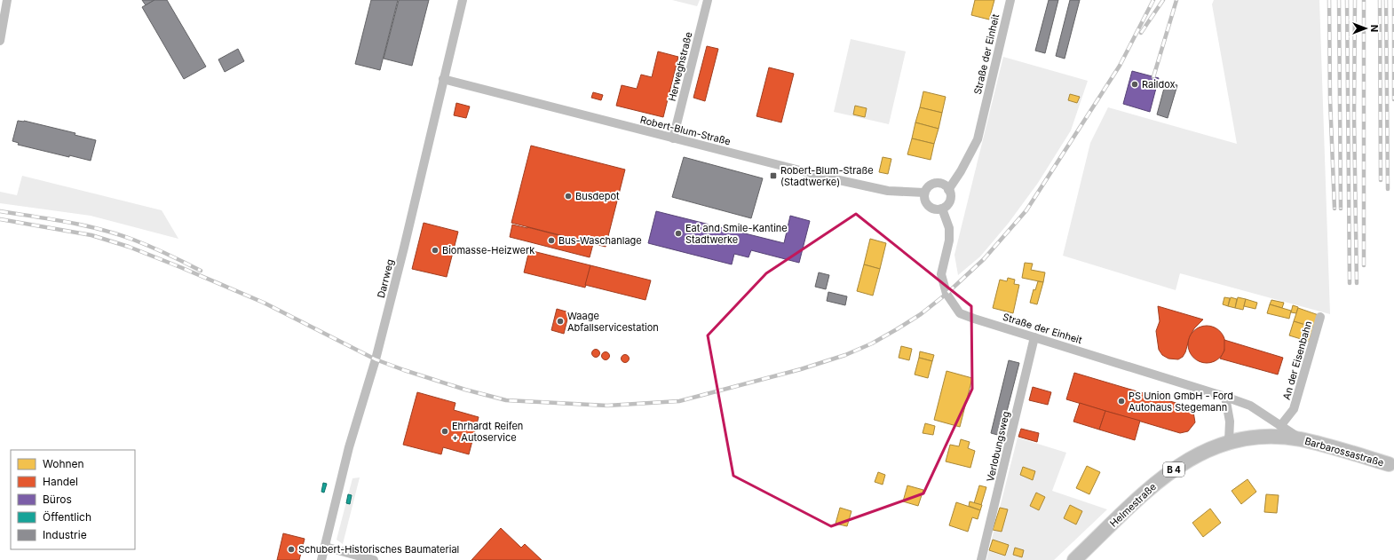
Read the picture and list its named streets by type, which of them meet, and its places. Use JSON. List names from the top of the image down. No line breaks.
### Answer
{"streets":{"main road":["Barbarossastraße","B 4","Helmestraße"],"street":["Straße der Einheit","Herweghstraße","Robert-Blum-Straße","Darrweg","An der Eisenbahn","Verlobungsweg"]},"crossings":[["Straße der Einheit","Robert-Blum-Straße"],["Straße der Einheit","An der Eisenbahn"],["Straße der Einheit","Verlobungsweg"],["Straße der Einheit","Barbarossastraße"],["Straße der Einheit","Helmestraße"],["Herweghstraße","Robert-Blum-Straße"],["Robert-Blum-Straße","Darrweg"],["Barbarossastraße","Helmestraße"]],"places":{"other":["Raildox","Busdepot","Eat and Smile-Kantine Stadtwerke","Bus-Waschanlage","Biomasse-Heizwerk","Waage Abfallservicestation","PS Union GmbH - Ford Autohaus Stegemann","Ehrhardt Reifen + Autoservice","Schubert-Historisches Baumaterial"],"transit":["Robert-Blum-Straße (Stadtwerke)"]},"legend":["Wohnen","Handel","Büros","Öffentlich","Industrie"],"north":"right"}
